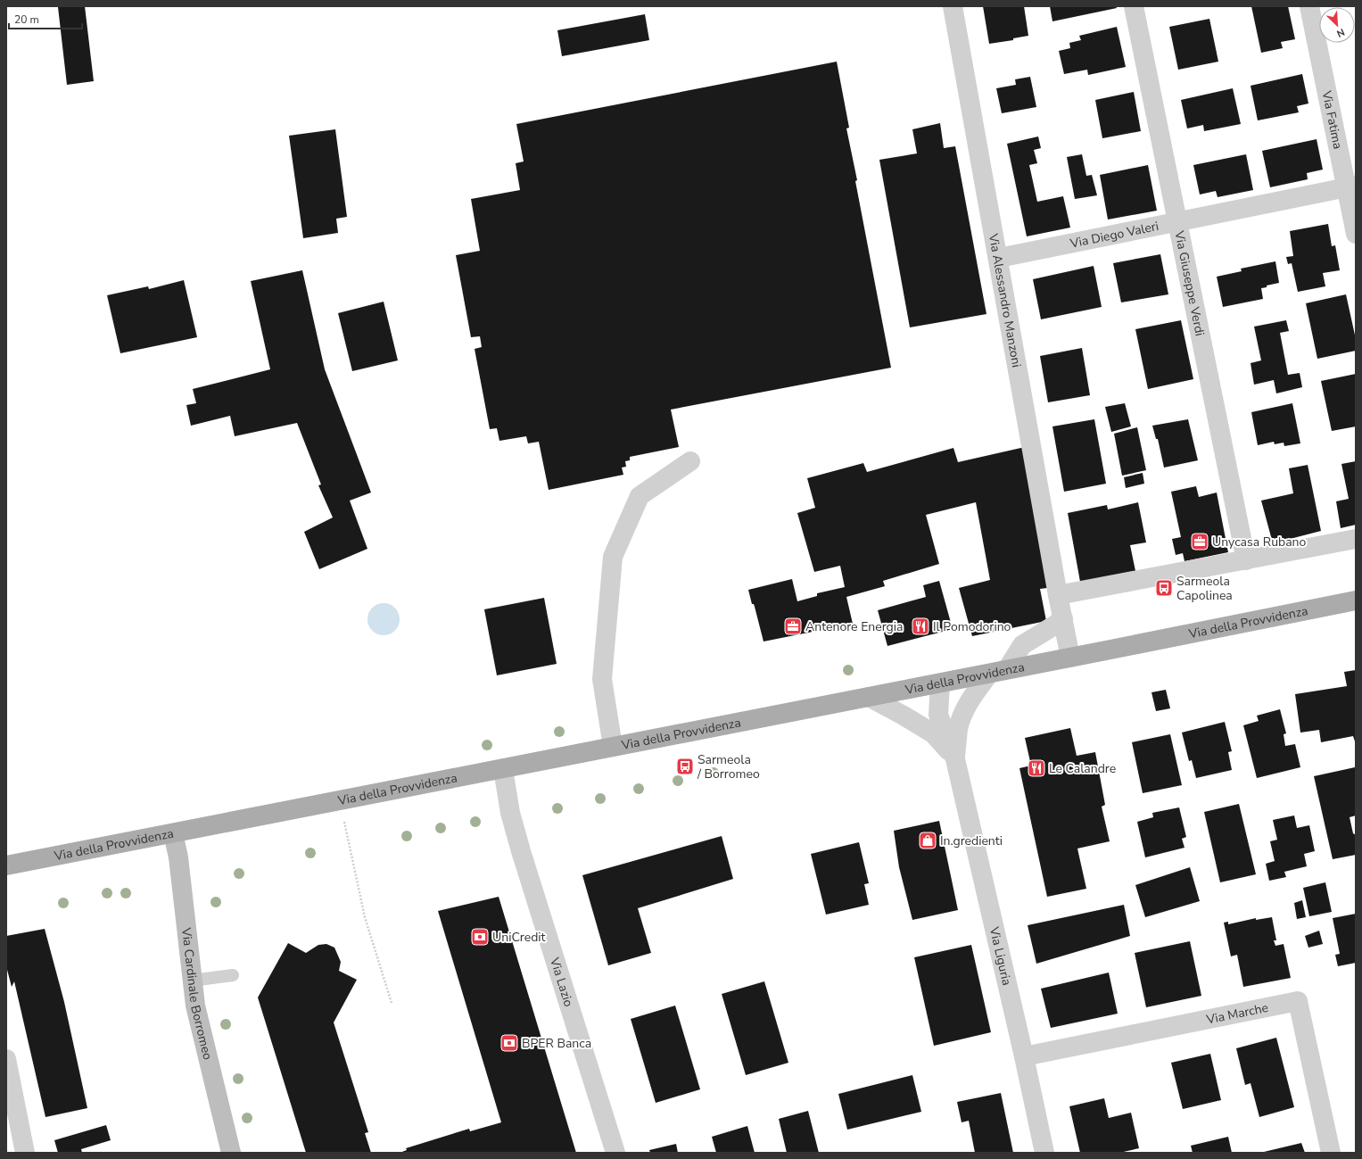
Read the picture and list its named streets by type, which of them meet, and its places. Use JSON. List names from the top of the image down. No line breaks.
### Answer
{"streets":{"main road":["Via della Provvidenza"],"street":["Via Fatima","Via Diego Valeri","Via Giuseppe Verdi","Via Alessandro Manzoni","Via Liguria","Via Lazio","Via Cardinale Borromeo","Via Marche"]},"crossings":[["Via Fatima","Via Diego Valeri"],["Via Diego Valeri","Via Giuseppe Verdi"],["Via Diego Valeri","Via Alessandro Manzoni"],["Via Alessandro Manzoni","Via della Provvidenza"],["Via della Provvidenza","Via Liguria"],["Via della Provvidenza","Via Lazio"],["Via della Provvidenza","Via Cardinale Borromeo"],["Via Liguria","Via Marche"]],"places":{"office":["Unycasa Rubano","Antenore Energia"],"bus stop":["Sarmeola Capolinea","Sarmeola / Borromeo"],"restaurant":["Il Pomodorino","Le Calandre"],"shop":["In.gredienti"],"bank":["UniCredit","BPER Banca"]},"scale_bar":"20 m","north":"bottom right"}
